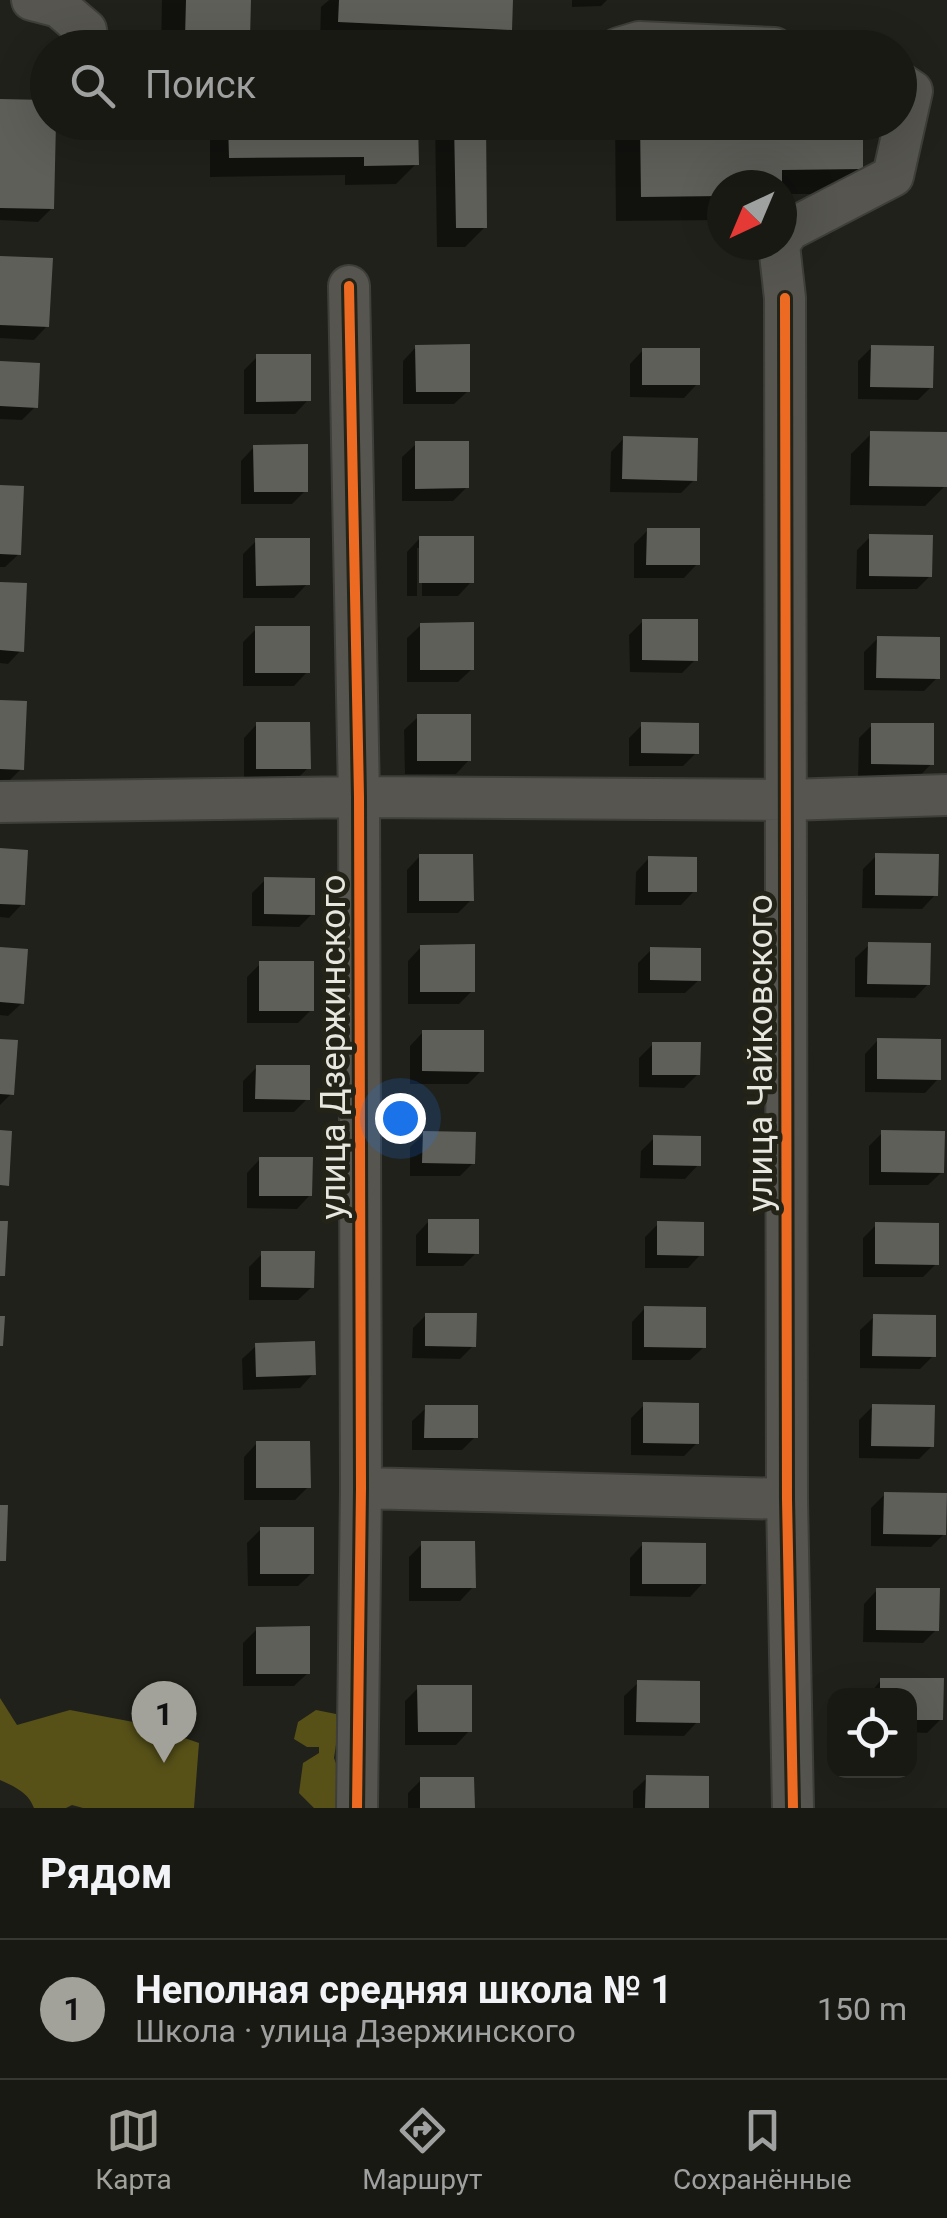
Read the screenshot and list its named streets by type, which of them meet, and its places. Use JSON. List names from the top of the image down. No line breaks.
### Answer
{"streets":{"street":["улица Дзержинского","улица Чайковского"]},"north":"bottom left","page":{"search":"Поиск","pins":"1","heading":"Рядом","list":[{"mark":"1","name":"Неполная средняя школа № 1","note":"Школа · улица Дзержинского","value":"150 m"}],"nav":["Карта","Маршрут","Сохранённые"]}}
